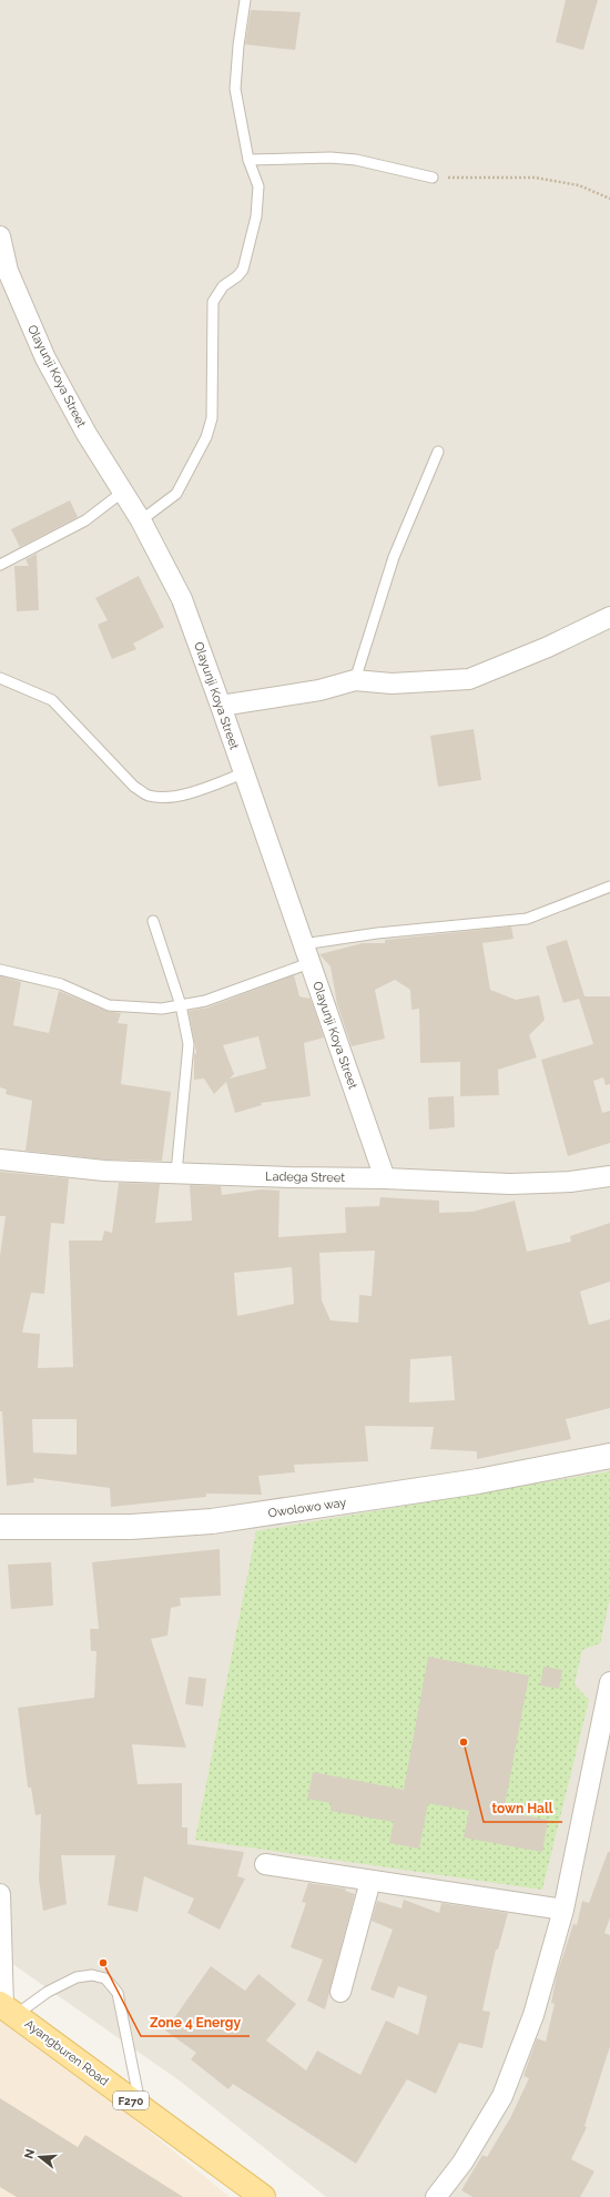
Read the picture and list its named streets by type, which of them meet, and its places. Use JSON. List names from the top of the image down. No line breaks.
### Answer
{"streets":{"main road":["Ayangburen Road","F270"],"street":["Olayunji Koya Street","Ladega Street","Owolowo way"]},"crossings":[["Olayunji Koya Street","Ladega Street"]],"places":["town Hall","Zone 4 Energy"],"north":"left"}
